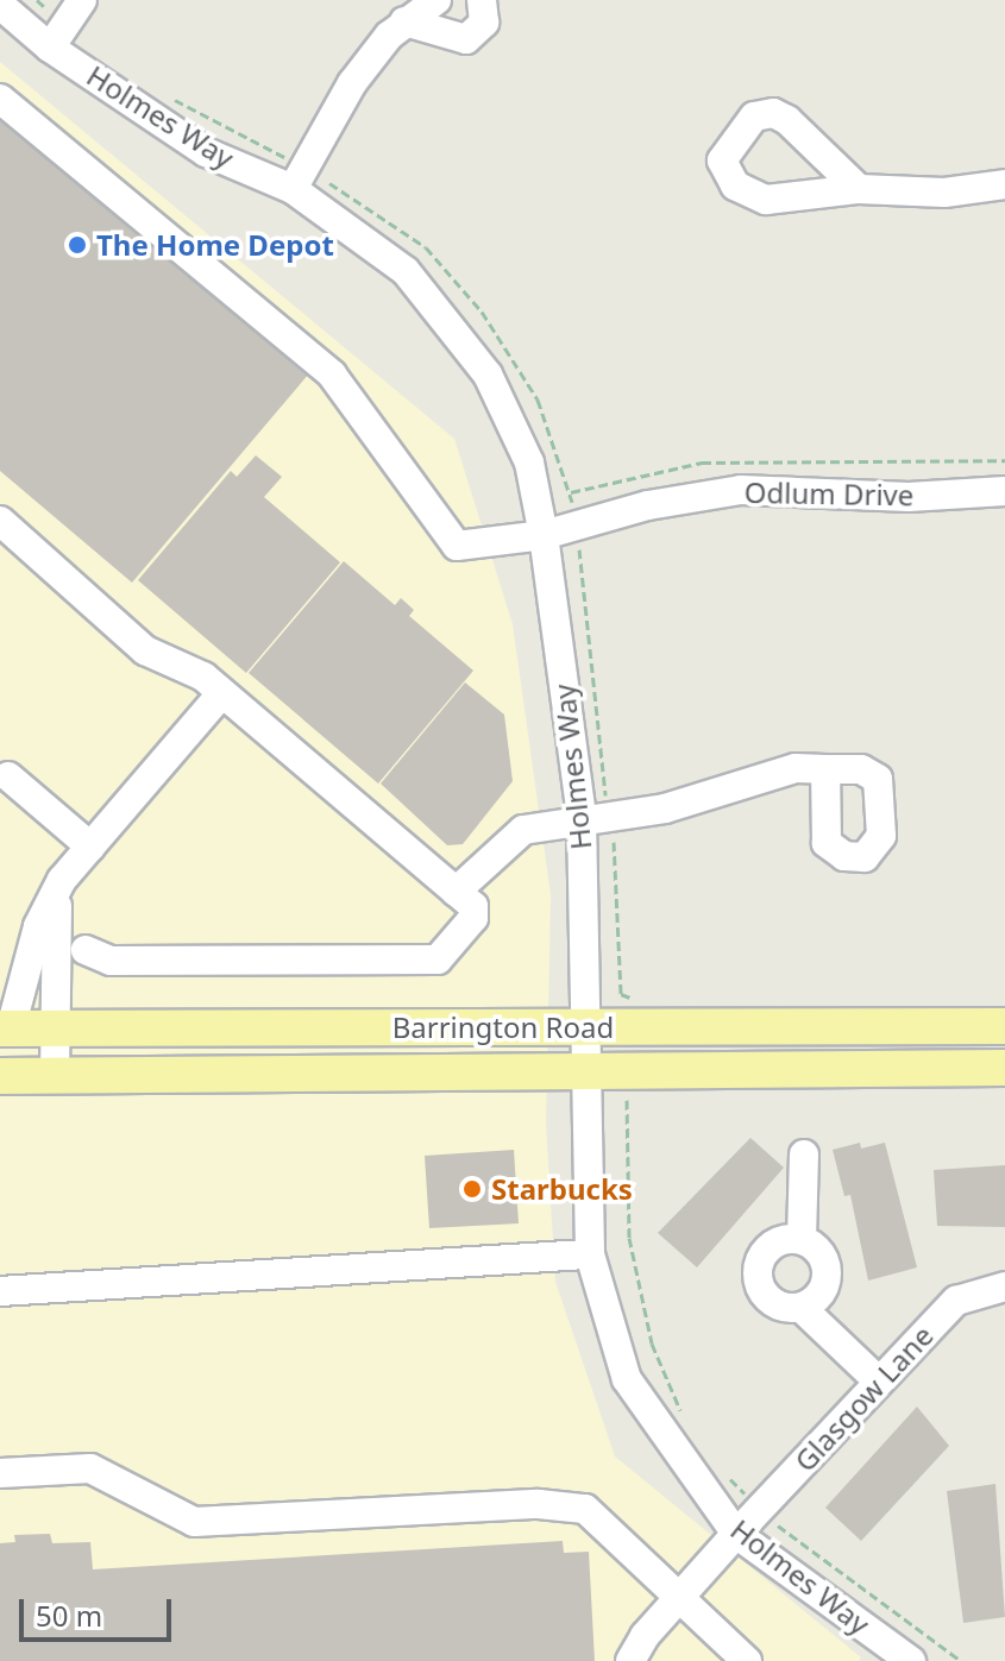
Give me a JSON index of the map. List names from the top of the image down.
{
  "streets": {
    "main road": ["Barrington Road"],
    "street": ["Holmes Way", "Odlum Drive", "Glasgow Lane"]
  },
  "crossings": [
    ["Holmes Way", "Odlum Drive"],
    ["Holmes Way", "Barrington Road"],
    ["Holmes Way", "Glasgow Lane"]
  ],
  "places": ["The Home Depot", "Starbucks"],
  "scale_bar": "50 m"
}
